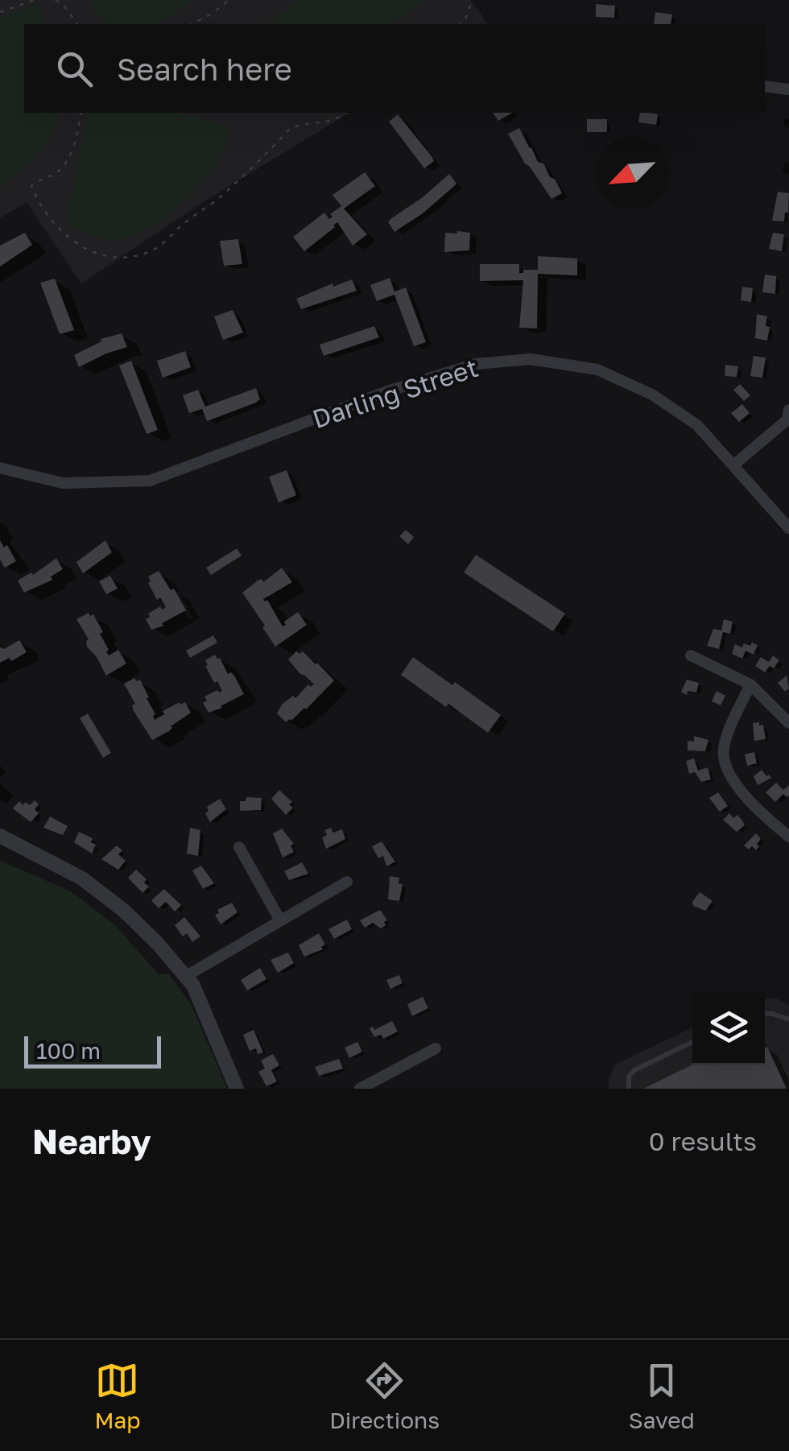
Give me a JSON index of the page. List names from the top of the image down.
{
  "streets": {
    "street": ["Darling Street"]
  },
  "scale_bar": "100 m",
  "north": "bottom left",
  "page": {
    "search": "Search here",
    "scale": "100 m",
    "heading": ["Nearby", "0 results"],
    "nav": ["Map", "Directions", "Saved"]
  }
}
